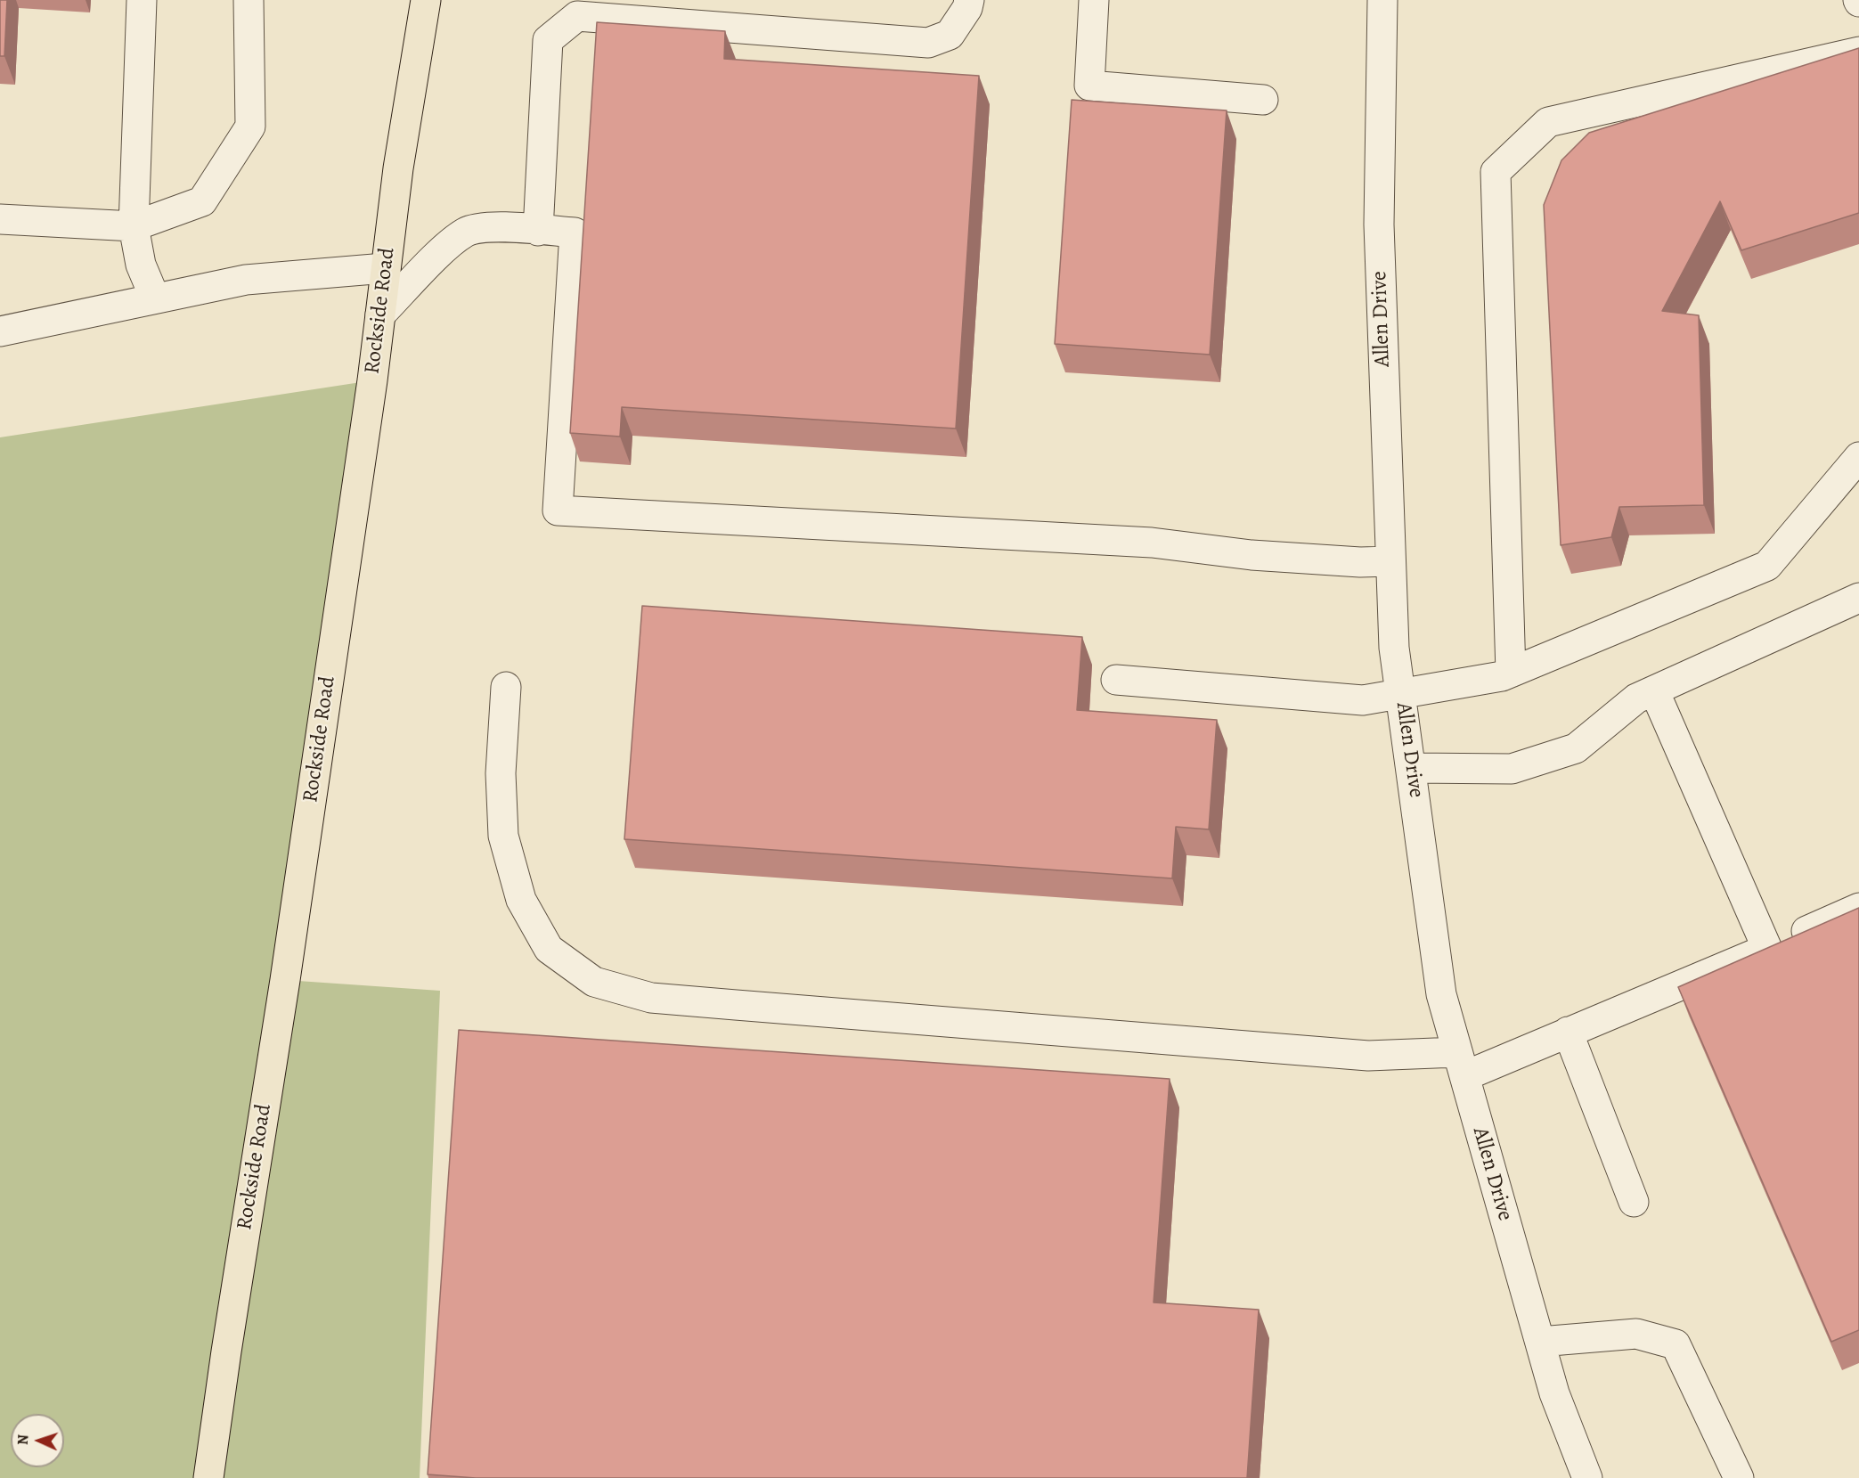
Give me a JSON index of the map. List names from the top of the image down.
{
  "streets": {
    "main road": ["Rockside Road"],
    "street": ["Allen Drive"]
  },
  "north": "left"
}
